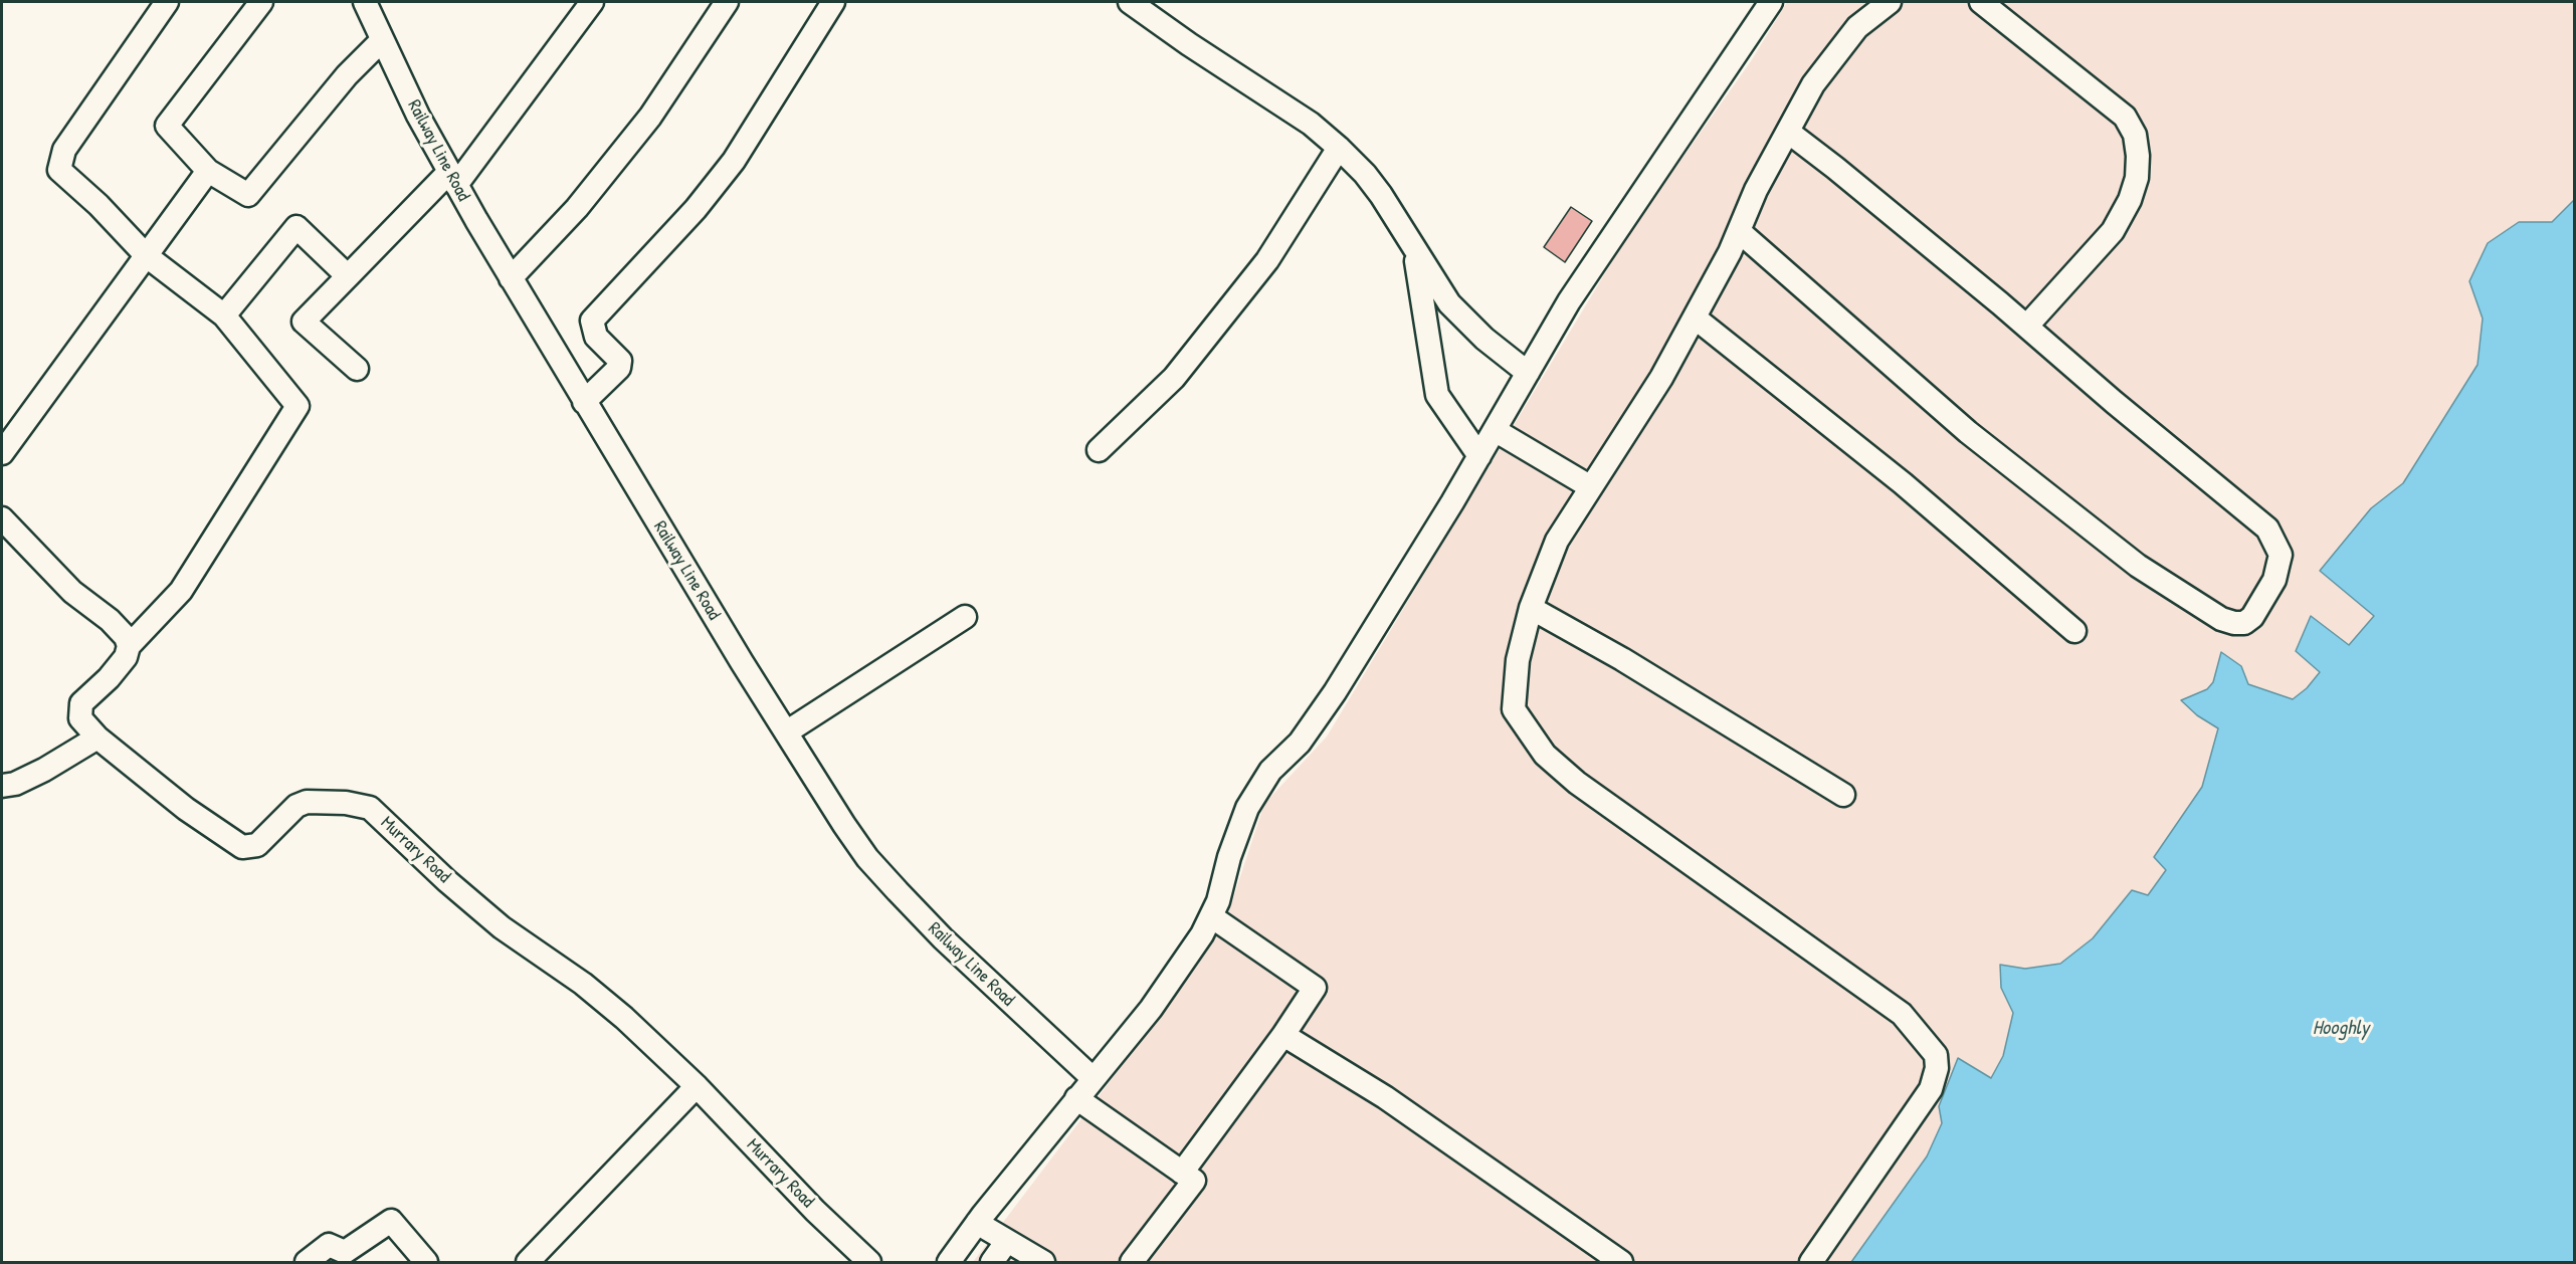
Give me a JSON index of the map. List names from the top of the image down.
{
  "streets": {
    "street": ["Railway Line Road", "Murrary Road"]
  },
  "water": ["Hooghly"]
}
